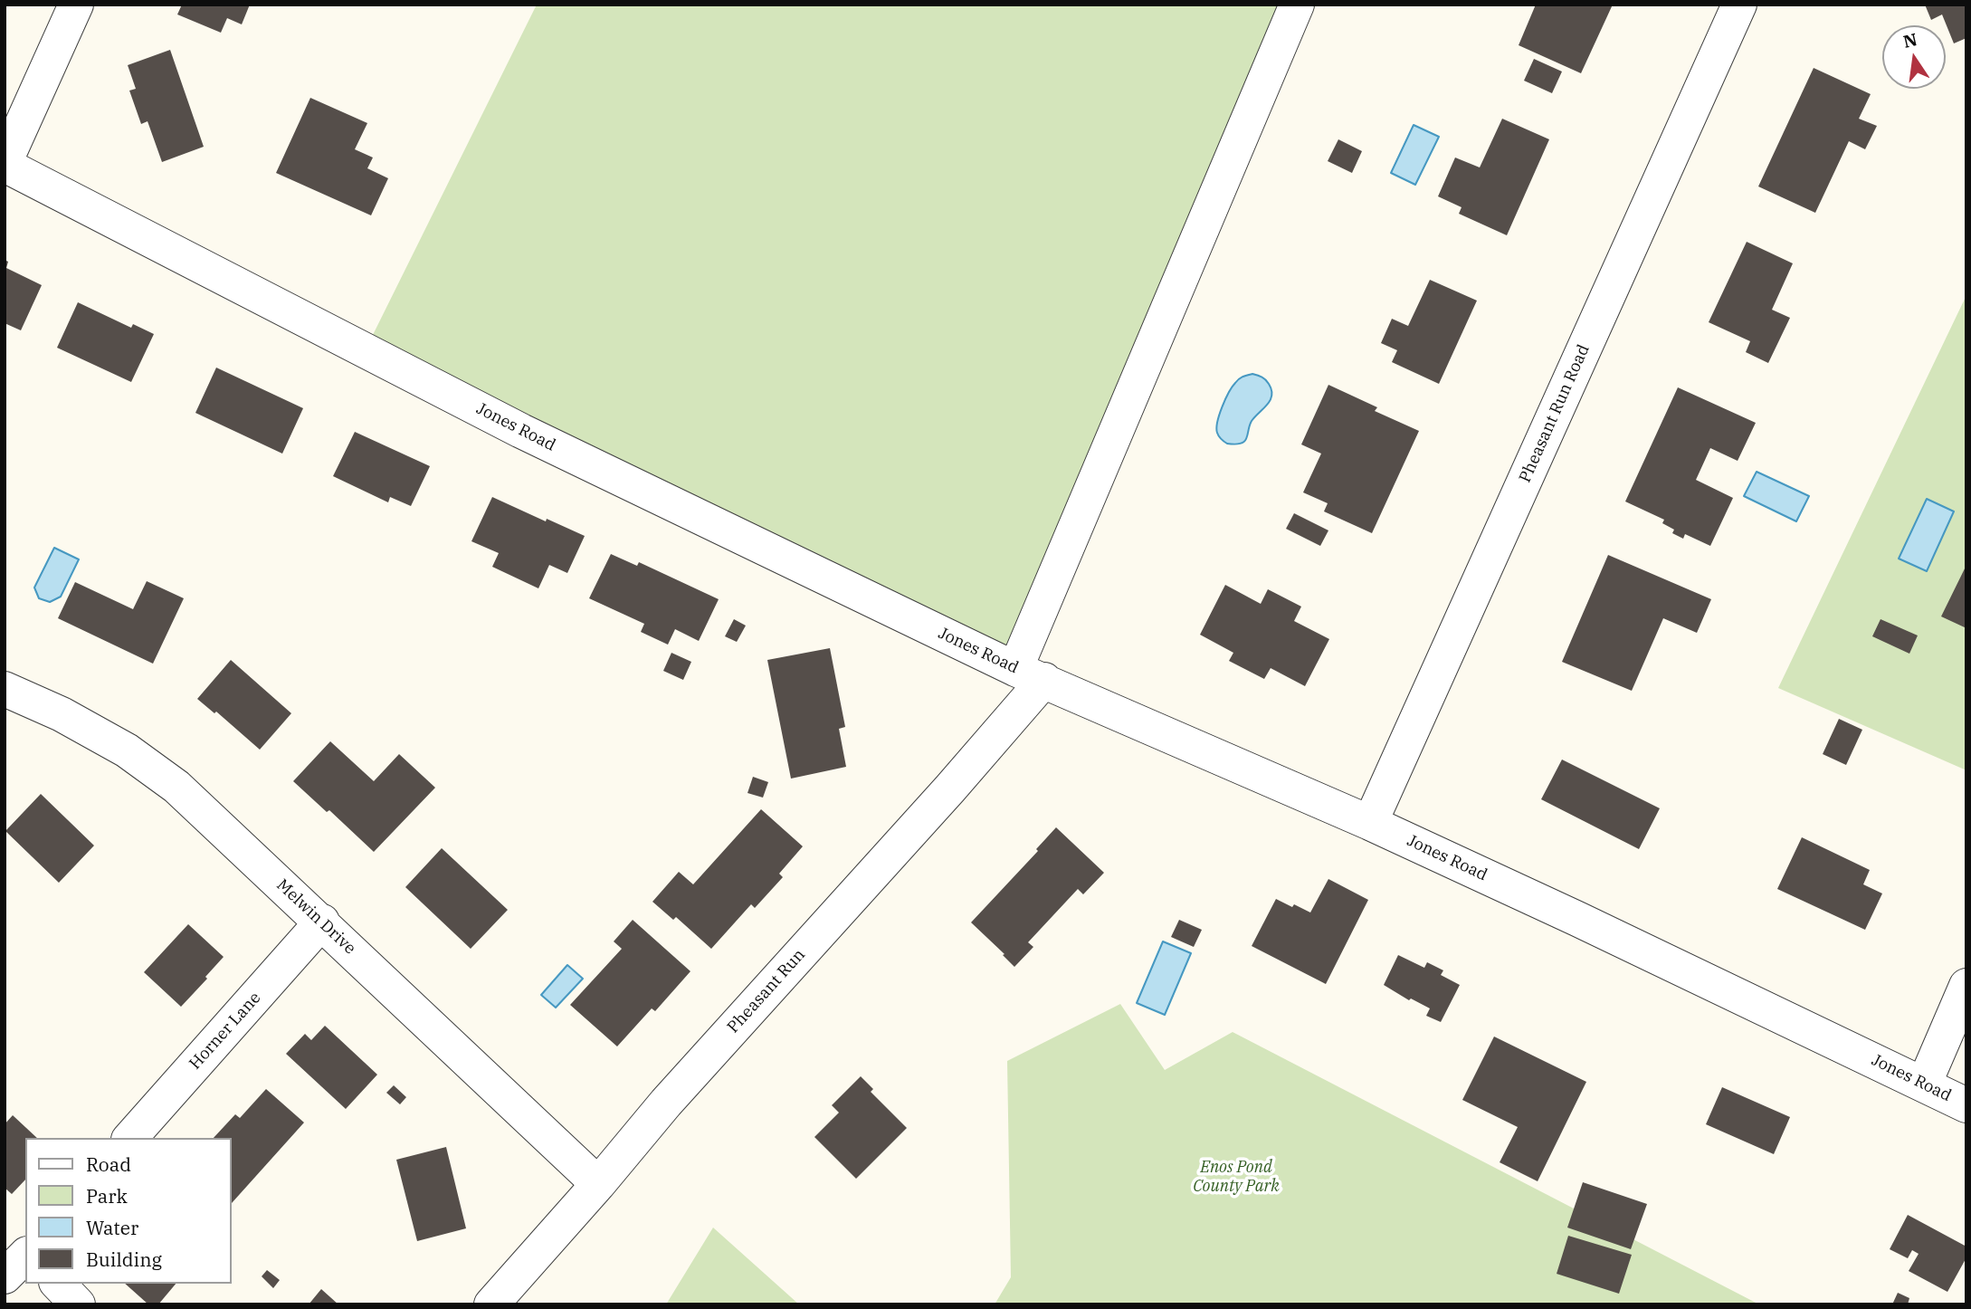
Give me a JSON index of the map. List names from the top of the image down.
{
  "streets": {
    "street": [
      "Pheasant Run Road",
      "Jones Road",
      "Melwin Drive",
      "Pheasant Run",
      "Horner Lane"
    ]
  },
  "crossings": [
    ["Pheasant Run Road", "Jones Road"],
    ["Jones Road", "Pheasant Run"],
    ["Melwin Drive", "Pheasant Run"],
    ["Melwin Drive", "Horner Lane"]
  ],
  "parks": ["Enos Pond County Park"],
  "legend": [
    "Road",
    "Park",
    "Water",
    "Building"
  ],
  "north": "top"
}
